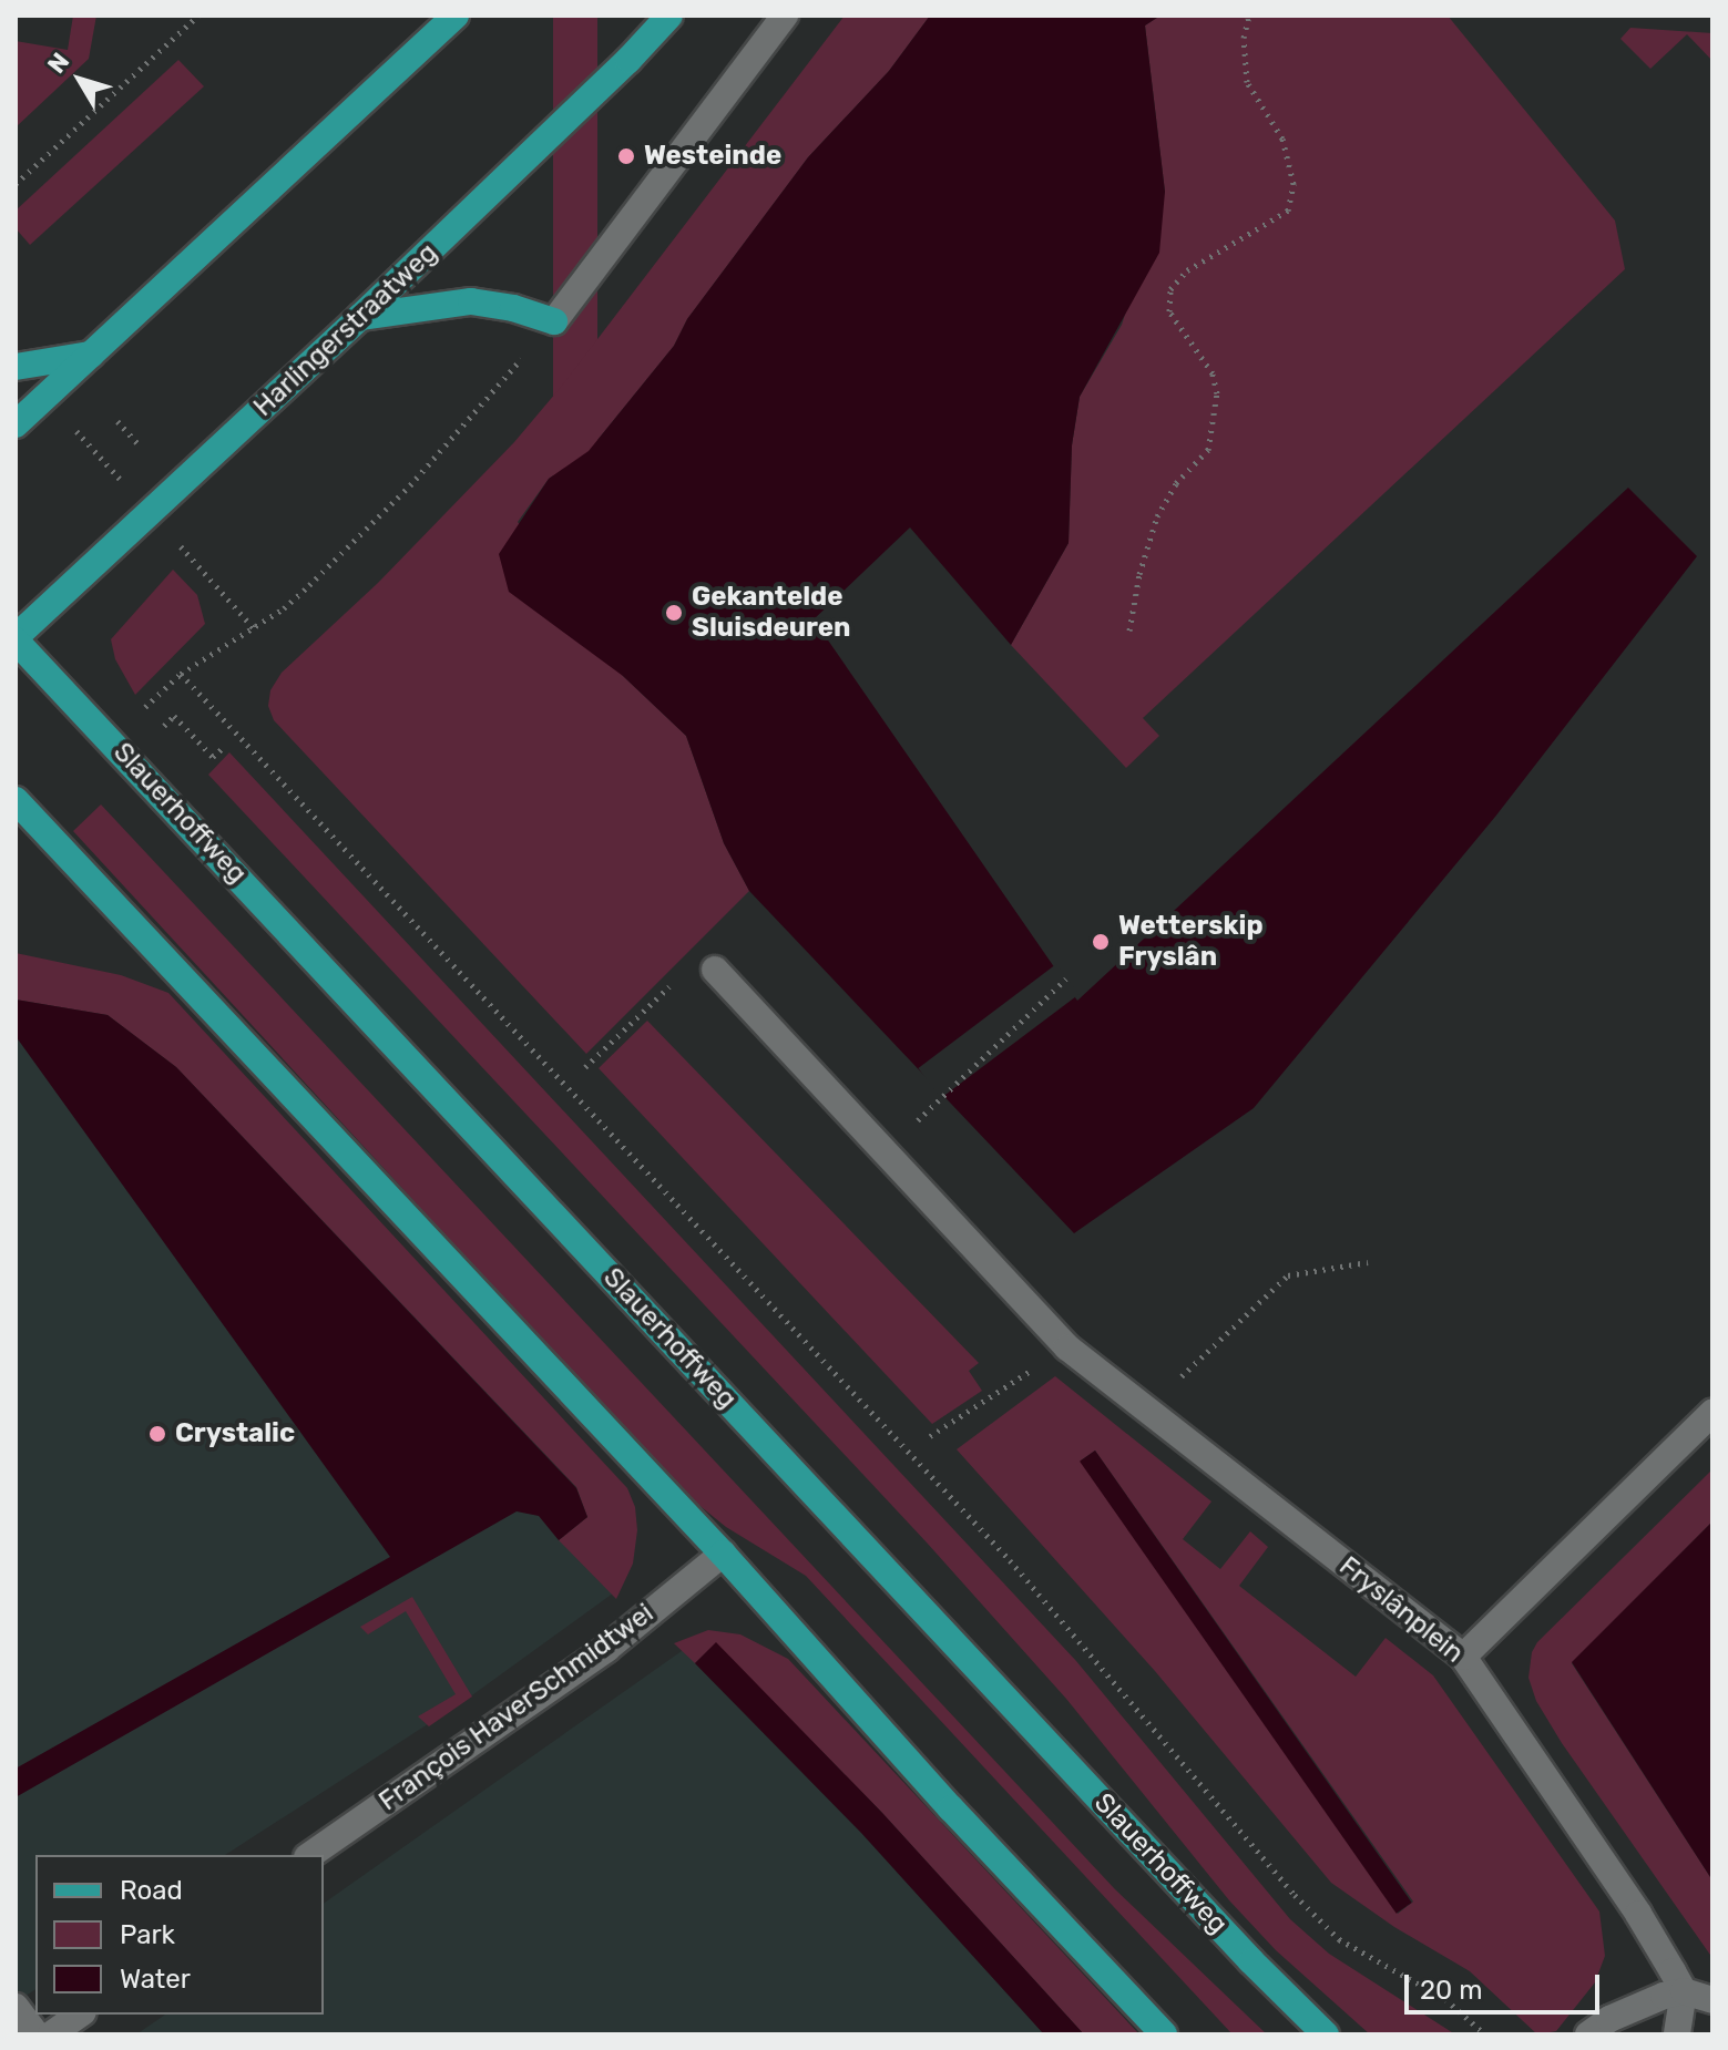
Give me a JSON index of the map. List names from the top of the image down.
{
  "streets": {
    "main road": ["Harlingerstraatweg", "Slauerhoffweg"],
    "street": ["Fryslânplein", "François HaverSchmidtwei"]
  },
  "crossings": [
    ["Harlingerstraatweg", "Slauerhoffweg"]
  ],
  "places": [
    "Westeinde",
    "Gekantelde Sluisdeuren",
    "Wetterskip Fryslân",
    "Crystalic"
  ],
  "legend": ["Road", "Park", "Water"],
  "scale_bar": "20 m",
  "north": "top left"
}
